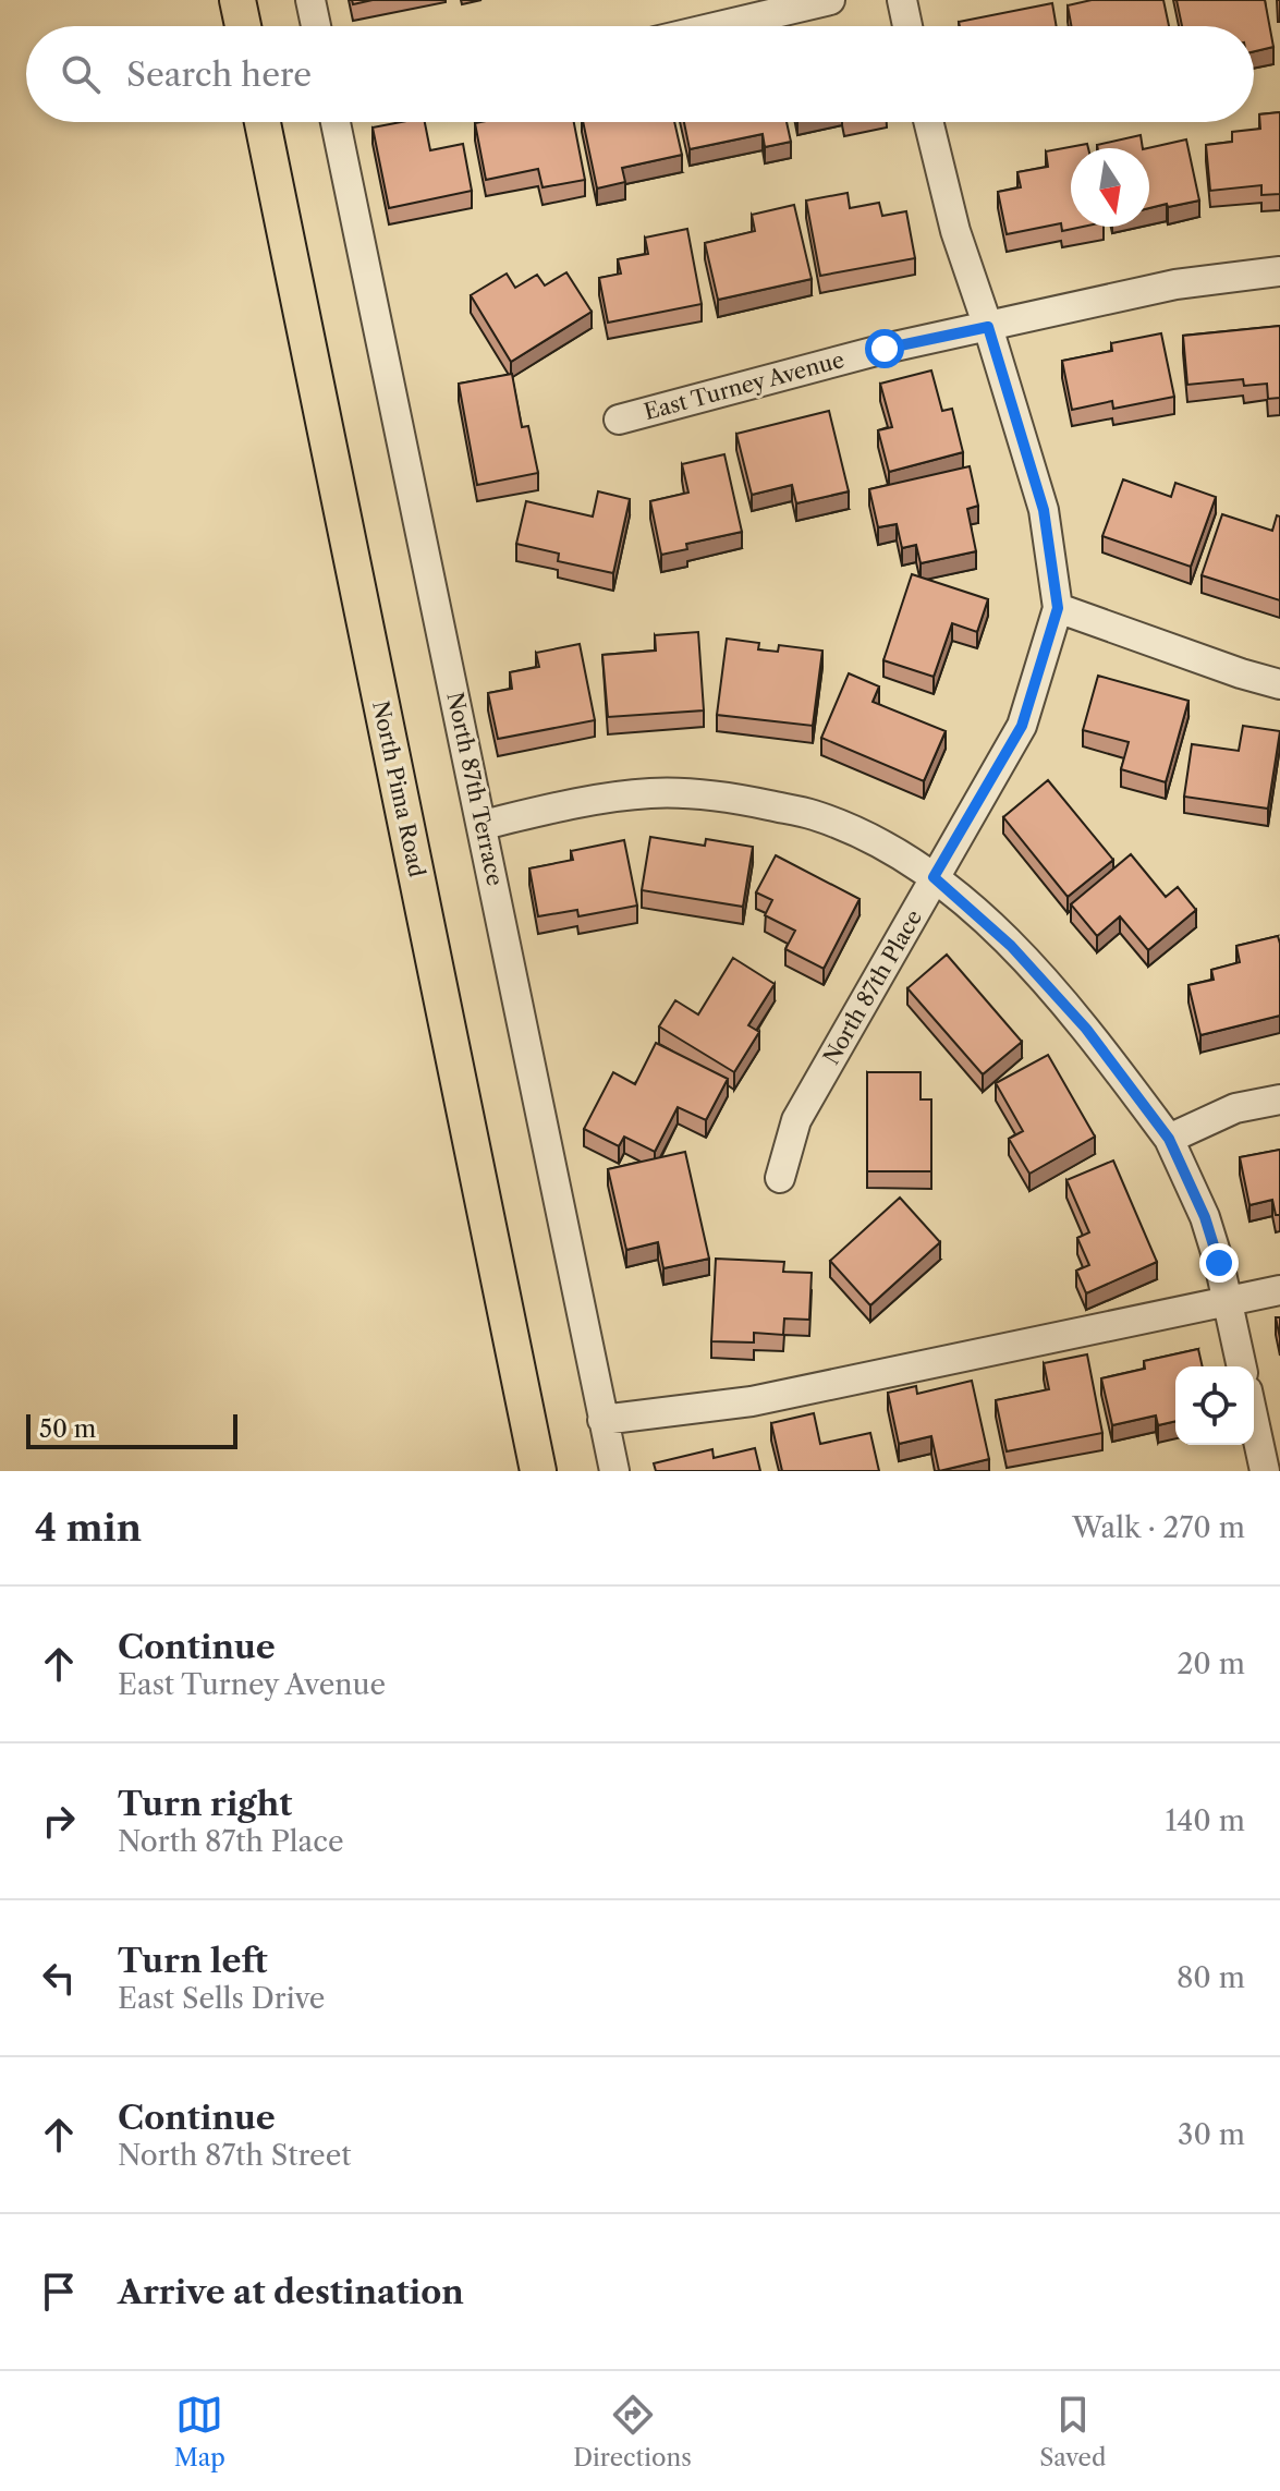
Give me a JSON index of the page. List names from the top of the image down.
{
  "streets": {
    "main road": ["North Pima Road"],
    "street": ["East Turney Avenue", "North 87th Terrace", "North 87th Place"]
  },
  "crossings": [
    ["East Turney Avenue", "North 87th Place"]
  ],
  "scale_bar": "50 m",
  "north": "bottom",
  "page": {
    "search": "Search here",
    "scale": "50 m",
    "heading": ["4 min", "Walk · 270 m"],
    "list": [
      ["Continue", "East Turney Avenue", "20 m"],
      ["Turn right", "North 87th Place", "140 m"],
      ["Turn left", "East Sells Drive", "80 m"],
      ["Continue", "North 87th Street", "30 m"],
      "Arrive at destination"
    ],
    "nav": ["Map", "Directions", "Saved"]
  }
}
